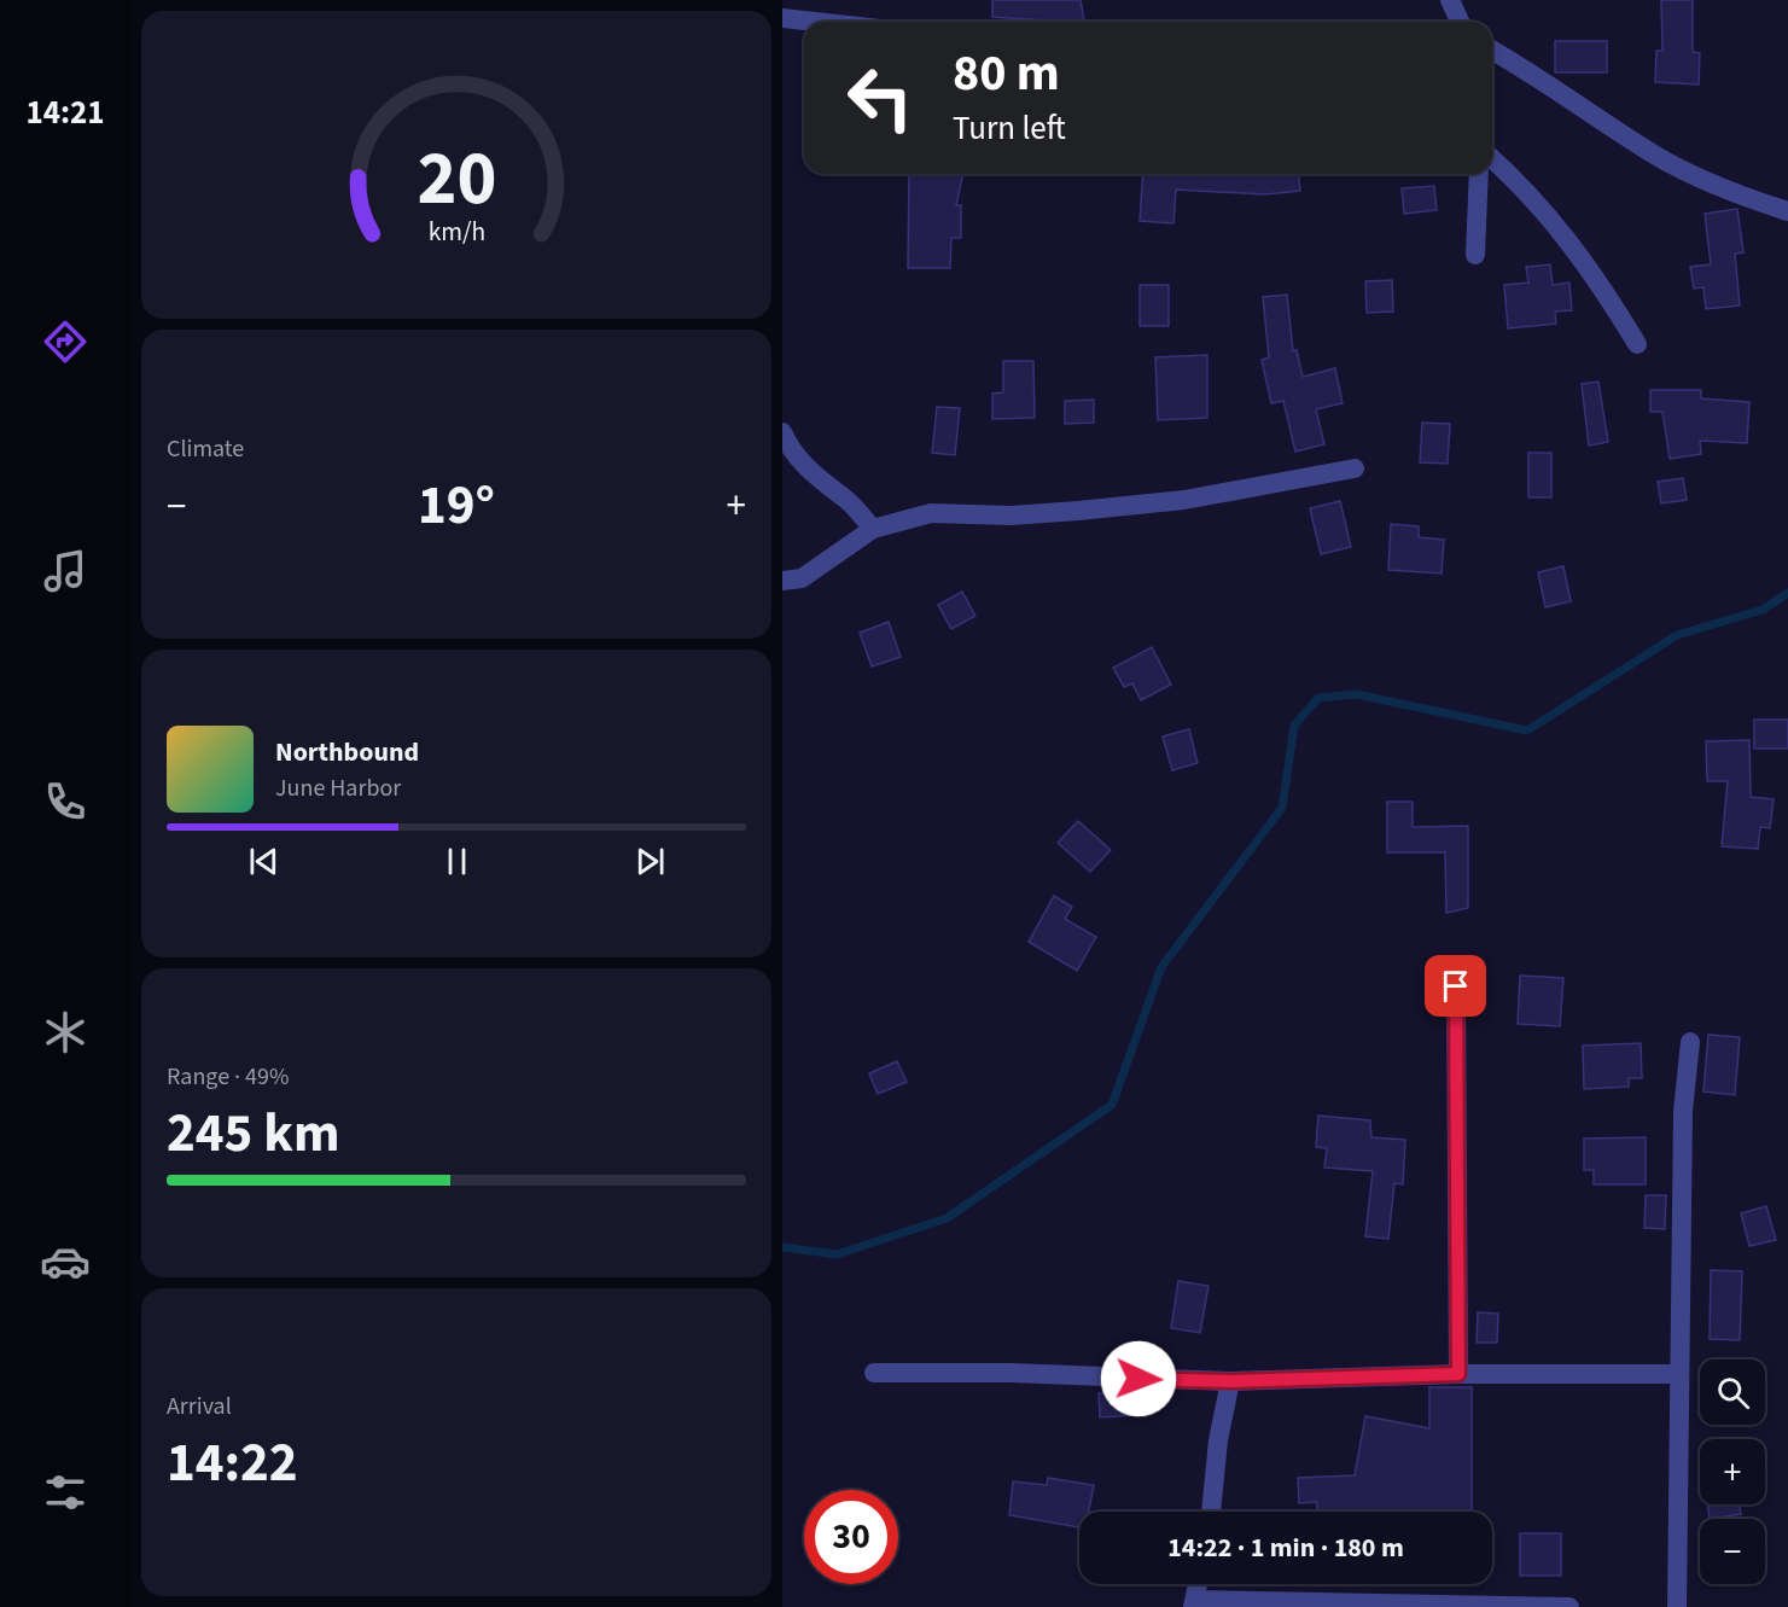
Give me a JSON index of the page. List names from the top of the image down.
{
  "page": {
    "tabs": "14:21",
    "turn": ["80 m", "Turn left"],
    "tile": [
      "Climate",
      ["Range · 49%", "245 km"],
      ["Arrival", "14:22"]
    ],
    "heat": ["−", "19°", "+"],
    "song": ["Northbound", "June Harbor"],
    "map_buttons": ["+", "−"],
    "limit": "30",
    "trip": "14:22 · 1 min · 180 m",
    "gauge": ["20", "km/h"]
  }
}
